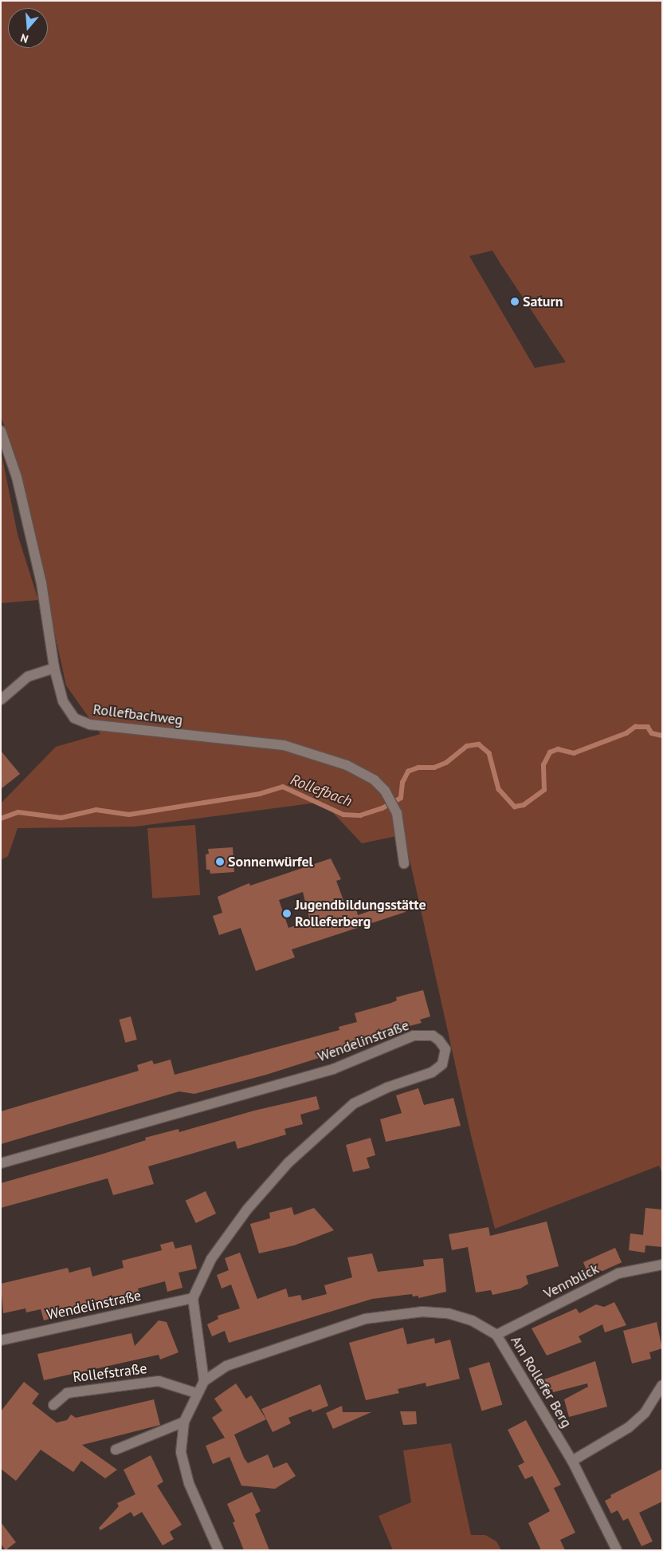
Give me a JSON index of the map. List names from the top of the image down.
{
  "streets": {
    "street": [
      "Rollefbachweg",
      "Wendelinstraße",
      "Vennblick",
      "Rollefstraße",
      "Am Rollefer Berg"
    ]
  },
  "crossings": [
    ["Vennblick", "Am Rollefer Berg"]
  ],
  "water": ["Rollefbach"],
  "places": ["Saturn", "Sonnenwürfel", "Jugendbildungsstätte Rolleferberg"],
  "north": "bottom"
}
